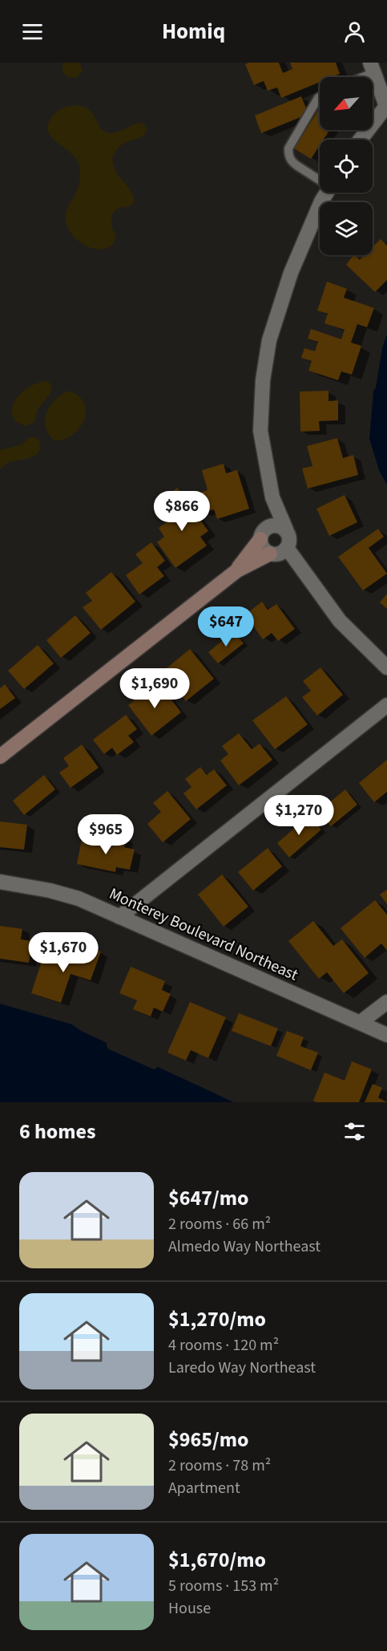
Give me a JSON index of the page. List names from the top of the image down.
{
  "streets": {
    "street": ["Monterey Boulevard Northeast"]
  },
  "north": "bottom left",
  "page": {
    "header": "Homiq",
    "price": [
      "$866",
      "$647",
      "$1,690",
      "$1,270",
      "$965",
      "$1,670"
    ],
    "heading": "6 homes",
    "list": [
      {
        "name": "$647/mo",
        "note": "2 rooms · 66 m² · Almedo Way Northeast"
      },
      {
        "name": "$1,270/mo",
        "note": "4 rooms · 120 m² · Laredo Way Northeast"
      },
      {
        "name": "$965/mo",
        "note": "2 rooms · 78 m² · Apartment"
      },
      {
        "name": "$1,670/mo",
        "note": "5 rooms · 153 m² · House"
      }
    ]
  }
}
